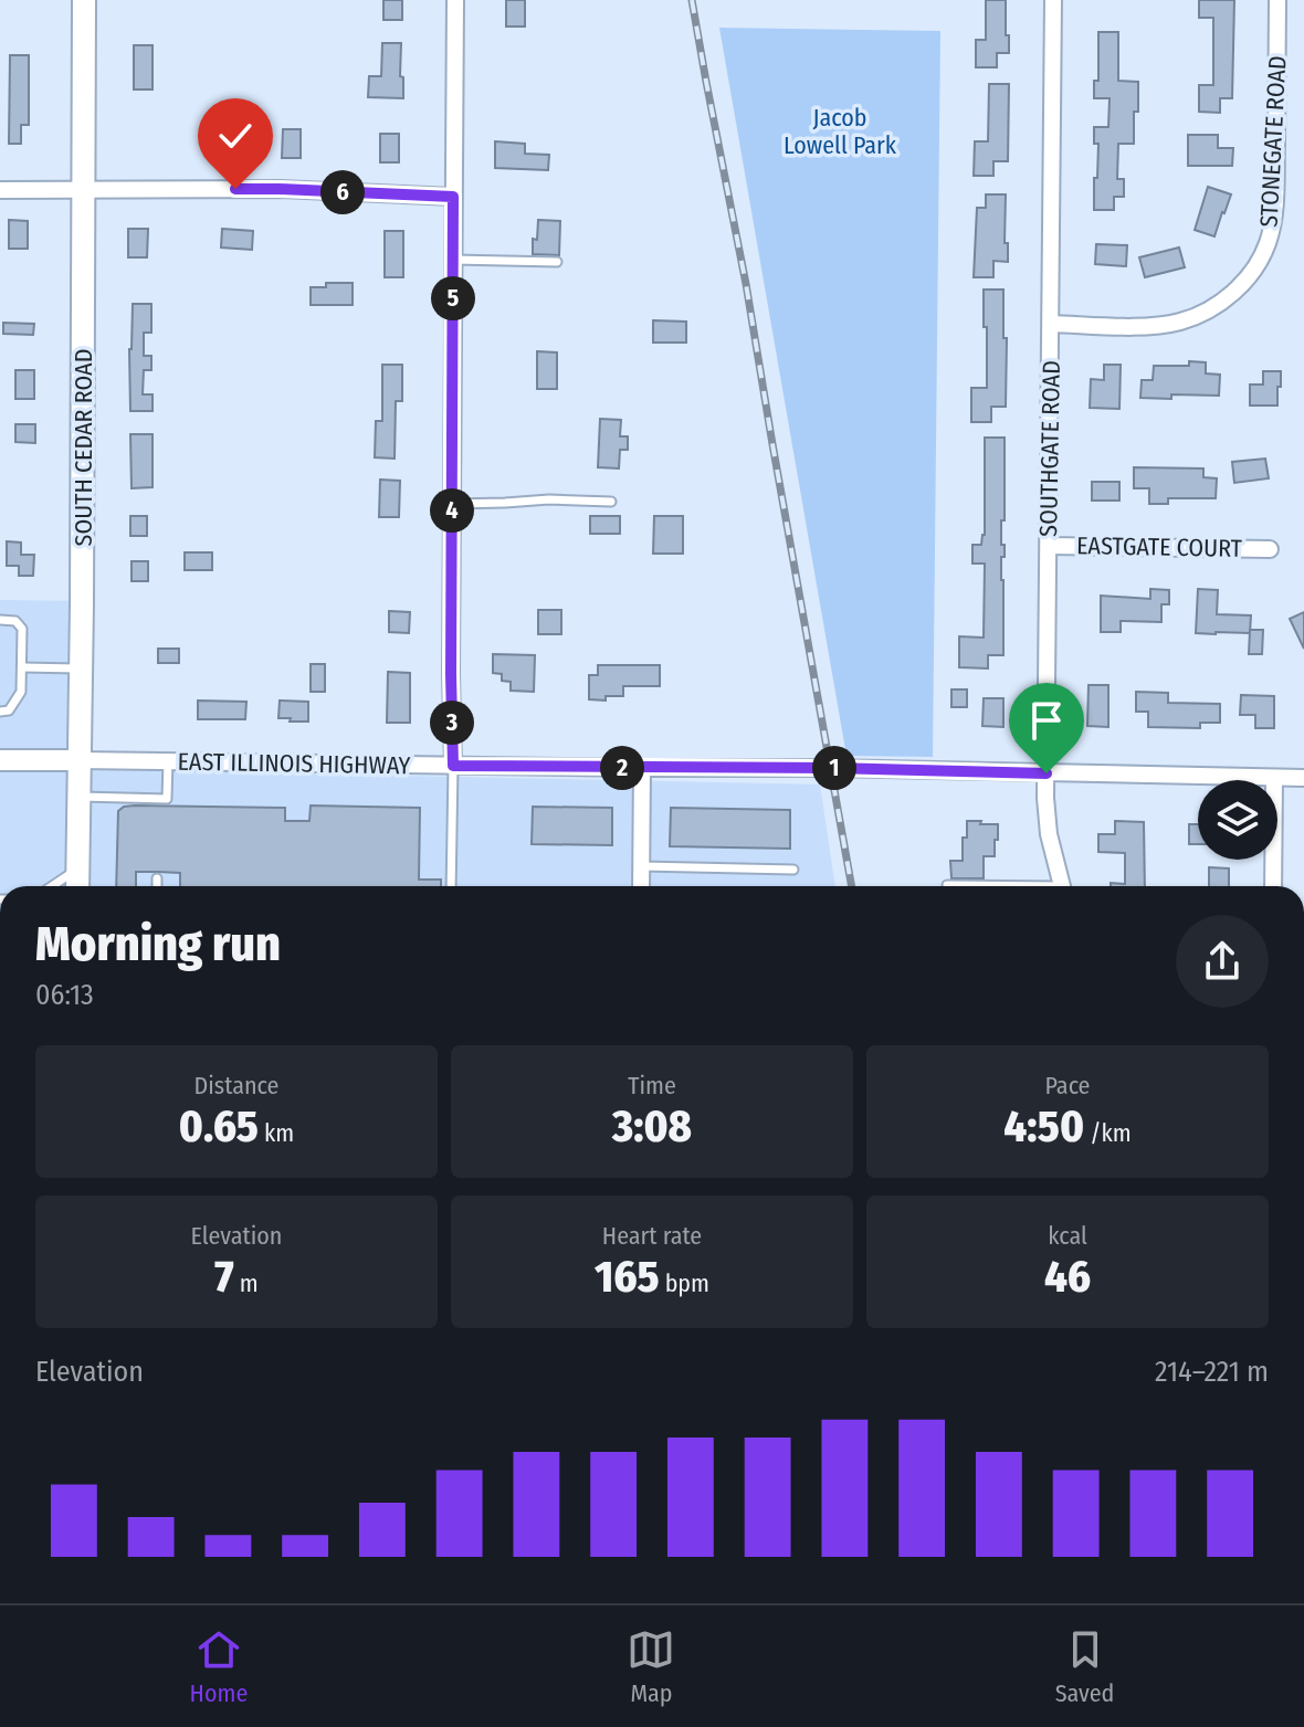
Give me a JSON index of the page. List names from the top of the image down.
{
  "streets": {
    "main road": ["SOUTH CEDAR ROAD"],
    "street": [
      "STONEGATE ROAD",
      "SOUTHGATE ROAD",
      "EASTGATE COURT",
      "EAST ILLINOIS HIGHWAY"
    ]
  },
  "crossings": [
    ["STONEGATE ROAD", "SOUTHGATE ROAD"],
    ["SOUTH CEDAR ROAD", "EAST ILLINOIS HIGHWAY"],
    ["SOUTHGATE ROAD", "EASTGATE COURT"],
    ["SOUTHGATE ROAD", "EAST ILLINOIS HIGHWAY"]
  ],
  "parks": ["Jacob Lowell Park"],
  "page": {
    "pins": [
      "6",
      "5",
      "4",
      "3",
      "1",
      "2"
    ],
    "heading": ["Morning run", "06:13"],
    "stats": [
      ["Distance", "0.65 km"],
      ["Time", "3:08"],
      ["Pace", "4:50 /km"],
      ["Elevation", "7 m"],
      ["Heart rate", "165 bpm"],
      ["kcal", "46"]
    ],
    "chart": ["Elevation", "214–221 m"],
    "tabs": ["Home", "Map", "Saved"]
  }
}
